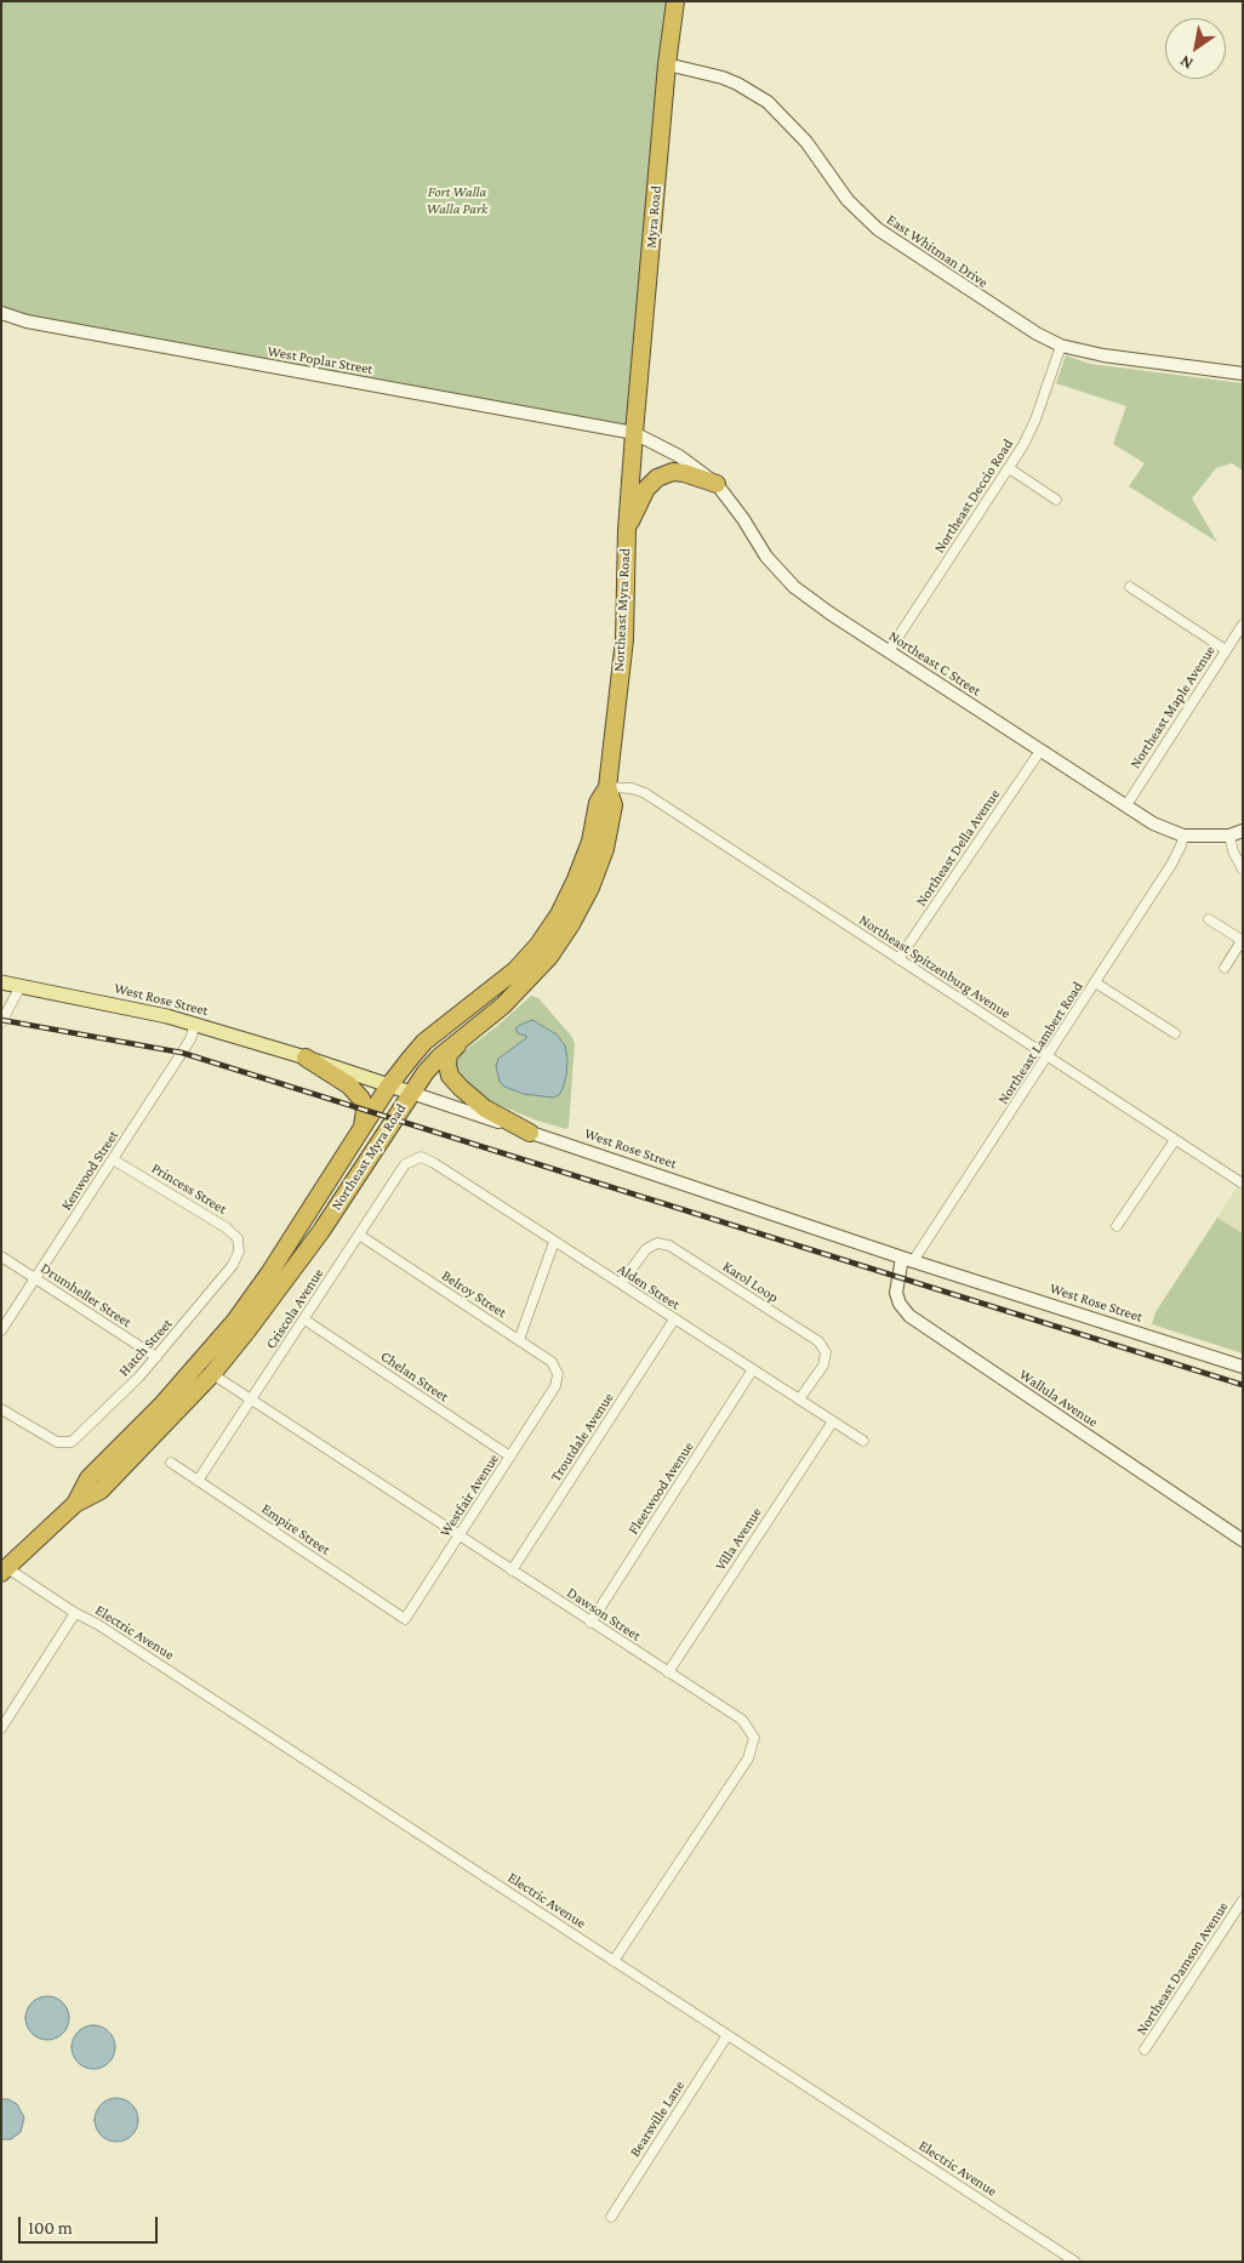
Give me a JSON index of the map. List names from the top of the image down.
{
  "streets": {
    "highway": ["Myra Road", "Northeast Myra Road"],
    "main road": [
      "East Whitman Drive",
      "West Poplar Street",
      "Northeast C Street",
      "West Rose Street",
      "Wallula Avenue"
    ],
    "street": [
      "Northeast Deccio Road",
      "Northeast Maple Avenue",
      "Northeast Della Avenue",
      "Northeast Spitzenburg Avenue",
      "Northeast Lambert Road",
      "Kenwood Street",
      "Princess Street",
      "Karol Loop",
      "Alden Street",
      "Belroy Street",
      "Drumheller Street",
      "Criscola Avenue",
      "Hatch Street",
      "Chelan Street",
      "Troutdale Avenue",
      "Fleetwood Avenue",
      "Westfair Avenue",
      "Empire Street",
      "Villa Avenue",
      "Dawson Street",
      "Electric Avenue",
      "Northeast Damson Avenue",
      "Bearsville Lane"
    ]
  },
  "crossings": [
    ["Myra Road", "East Whitman Drive"],
    ["Myra Road", "West Poplar Street"],
    ["Myra Road", "Northeast Myra Road"],
    ["Myra Road", "Northeast C Street"],
    ["East Whitman Drive", "Northeast Deccio Road"],
    ["West Poplar Street", "Northeast Myra Road"],
    ["West Poplar Street", "Northeast C Street"],
    ["Northeast Deccio Road", "Northeast C Street"],
    ["Northeast Myra Road", "Northeast C Street"],
    ["Northeast Myra Road", "Northeast Spitzenburg Avenue"],
    ["Northeast Myra Road", "West Rose Street"],
    ["Northeast Myra Road", "Dawson Street"],
    ["Northeast Myra Road", "Electric Avenue"],
    ["Northeast C Street", "Northeast Maple Avenue"],
    ["Northeast C Street", "Northeast Della Avenue"],
    ["Northeast C Street", "Northeast Lambert Road"],
    ["Northeast Della Avenue", "Northeast Spitzenburg Avenue"],
    ["Northeast Spitzenburg Avenue", "Northeast Lambert Road"],
    ["West Rose Street", "Northeast Lambert Road"],
    ["West Rose Street", "Kenwood Street"],
    ["West Rose Street", "Wallula Avenue"],
    ["Northeast Lambert Road", "Wallula Avenue"],
    ["Kenwood Street", "Princess Street"],
    ["Kenwood Street", "Drumheller Street"],
    ["Princess Street", "Hatch Street"],
    ["Karol Loop", "Alden Street"],
    ["Alden Street", "Criscola Avenue"],
    ["Alden Street", "Troutdale Avenue"],
    ["Alden Street", "Fleetwood Avenue"],
    ["Alden Street", "Villa Avenue"],
    ["Belroy Street", "Criscola Avenue"],
    ["Belroy Street", "Westfair Avenue"],
    ["Drumheller Street", "Hatch Street"],
    ["Criscola Avenue", "Chelan Street"],
    ["Criscola Avenue", "Empire Street"],
    ["Criscola Avenue", "Dawson Street"],
    ["Chelan Street", "Westfair Avenue"],
    ["Troutdale Avenue", "Dawson Street"],
    ["Fleetwood Avenue", "Dawson Street"],
    ["Westfair Avenue", "Empire Street"],
    ["Westfair Avenue", "Dawson Street"],
    ["Villa Avenue", "Dawson Street"],
    ["Dawson Street", "Electric Avenue"],
    ["Electric Avenue", "Bearsville Lane"]
  ],
  "parks": ["Fort Walla Walla Park"],
  "scale_bar": "100 m",
  "north": "bottom left"
}
